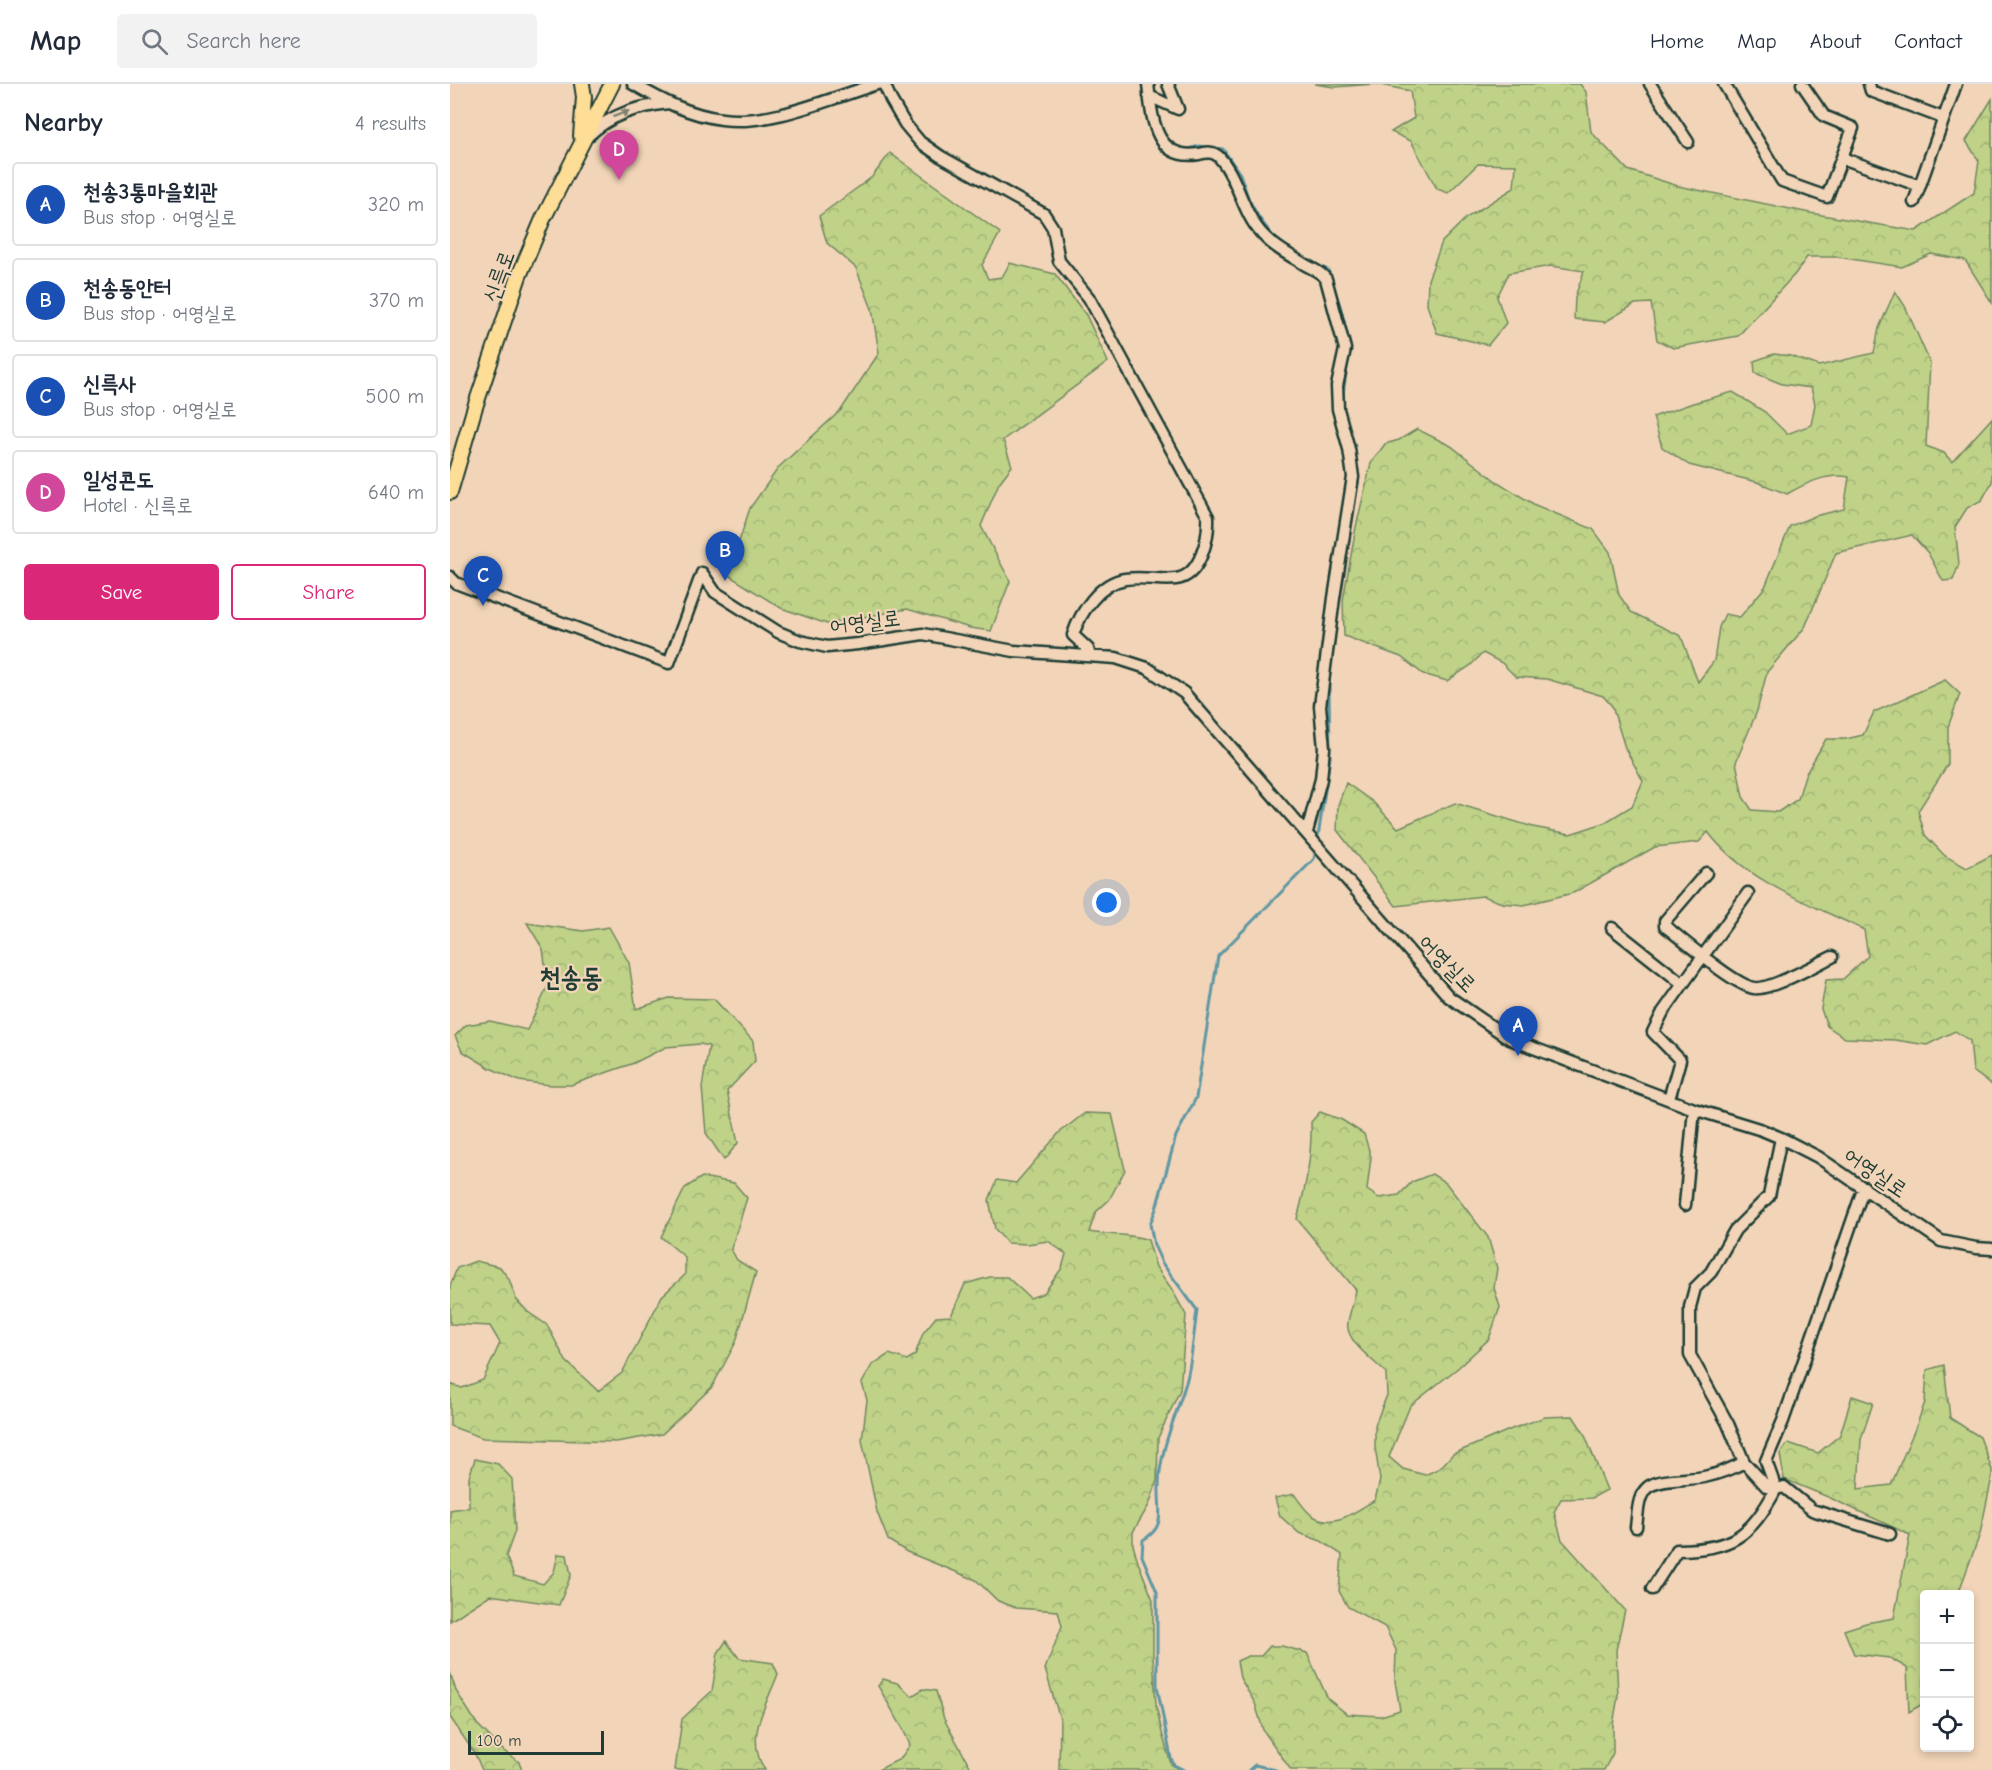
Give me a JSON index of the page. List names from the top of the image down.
{
  "streets": {
    "main road": ["신륵로"],
    "street": ["어영실로"]
  },
  "districts": ["천송동"],
  "scale_bar": "100 m",
  "page": {
    "header": "Map",
    "search": "Search here",
    "nav": [
      "Home",
      "Map",
      "About",
      "Contact"
    ],
    "heading": ["Nearby", "4 results"],
    "pins": [
      "D",
      "B",
      "C",
      "A"
    ],
    "list": [
      {
        "mark": "A",
        "name": "천송3통마을회관",
        "note": "Bus stop · 어영실로",
        "value": "320 m"
      },
      {
        "mark": "B",
        "name": "천송동안터",
        "note": "Bus stop · 어영실로",
        "value": "370 m"
      },
      {
        "mark": "C",
        "name": "신륵사",
        "note": "Bus stop · 어영실로",
        "value": "500 m"
      },
      {
        "mark": "D",
        "name": "일성콘도",
        "note": "Hotel · 신륵로",
        "value": "640 m"
      }
    ],
    "buttons": ["Save", "Share"],
    "map_buttons": ["+", "−"],
    "scale": "100 m"
  }
}
